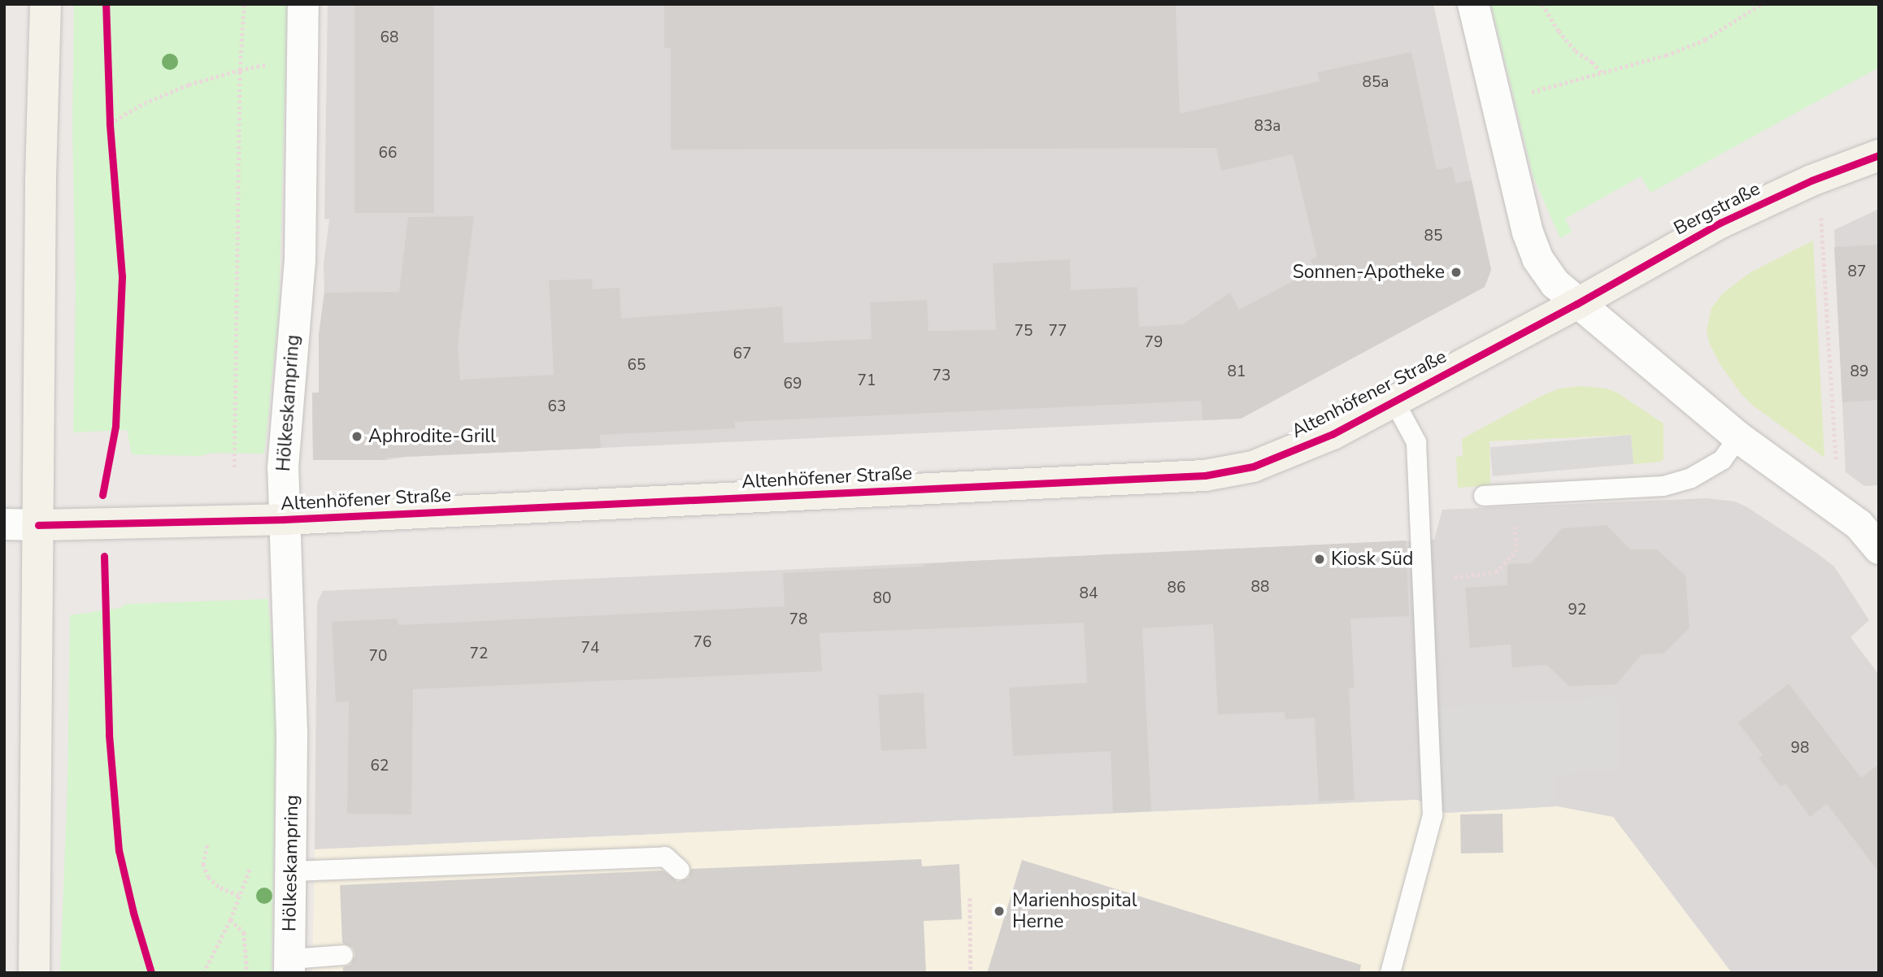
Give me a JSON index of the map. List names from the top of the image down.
{
  "streets": {
    "street": ["Bergstraße", "Altenhöfener Straße", "Hölkeskampring"]
  },
  "crossings": [
    ["Bergstraße", "Altenhöfener Straße"],
    ["Altenhöfener Straße", "Hölkeskampring"]
  ],
  "places": [
    "Sonnen-Apotheke",
    "Aphrodite-Grill",
    "Kiosk Süd",
    "Marienhospital Herne"
  ],
  "house_numbers": [
    "68",
    "85a",
    "83a",
    "66",
    "85",
    "87",
    "75",
    "77",
    "79",
    "67",
    "65",
    "81",
    "89",
    "73",
    "71",
    "69",
    "63",
    "88",
    "86",
    "84",
    "80",
    "92",
    "78",
    "76",
    "74",
    "72",
    "70",
    "98",
    "62"
  ]
}
